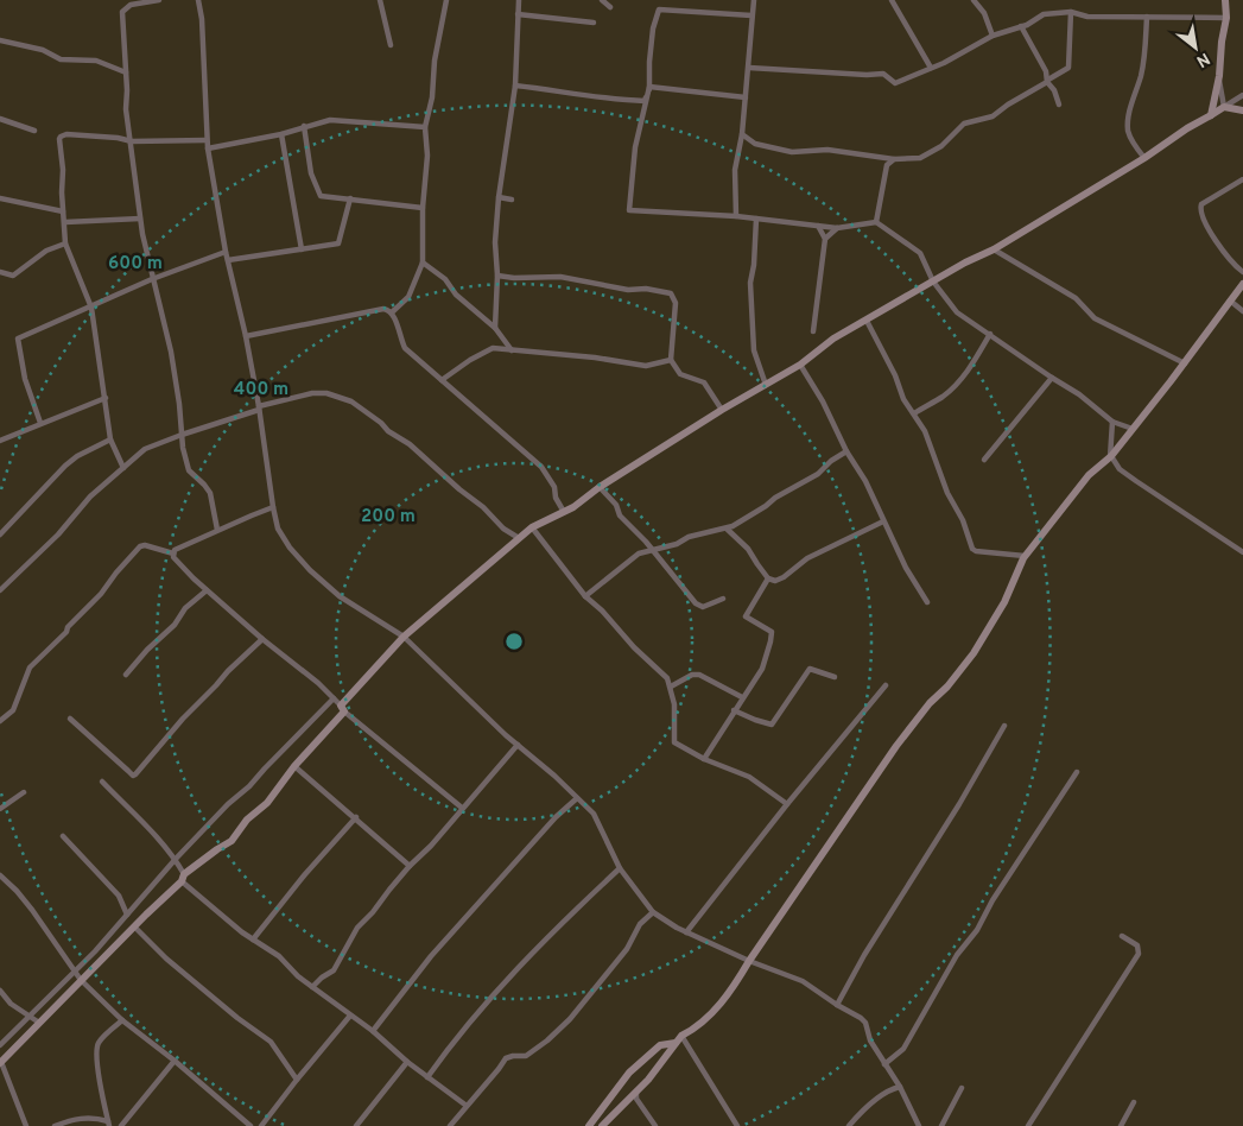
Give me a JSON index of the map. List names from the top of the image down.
{
  "north": "bottom right",
  "rings": ["600 m", "400 m", "200 m"]
}
